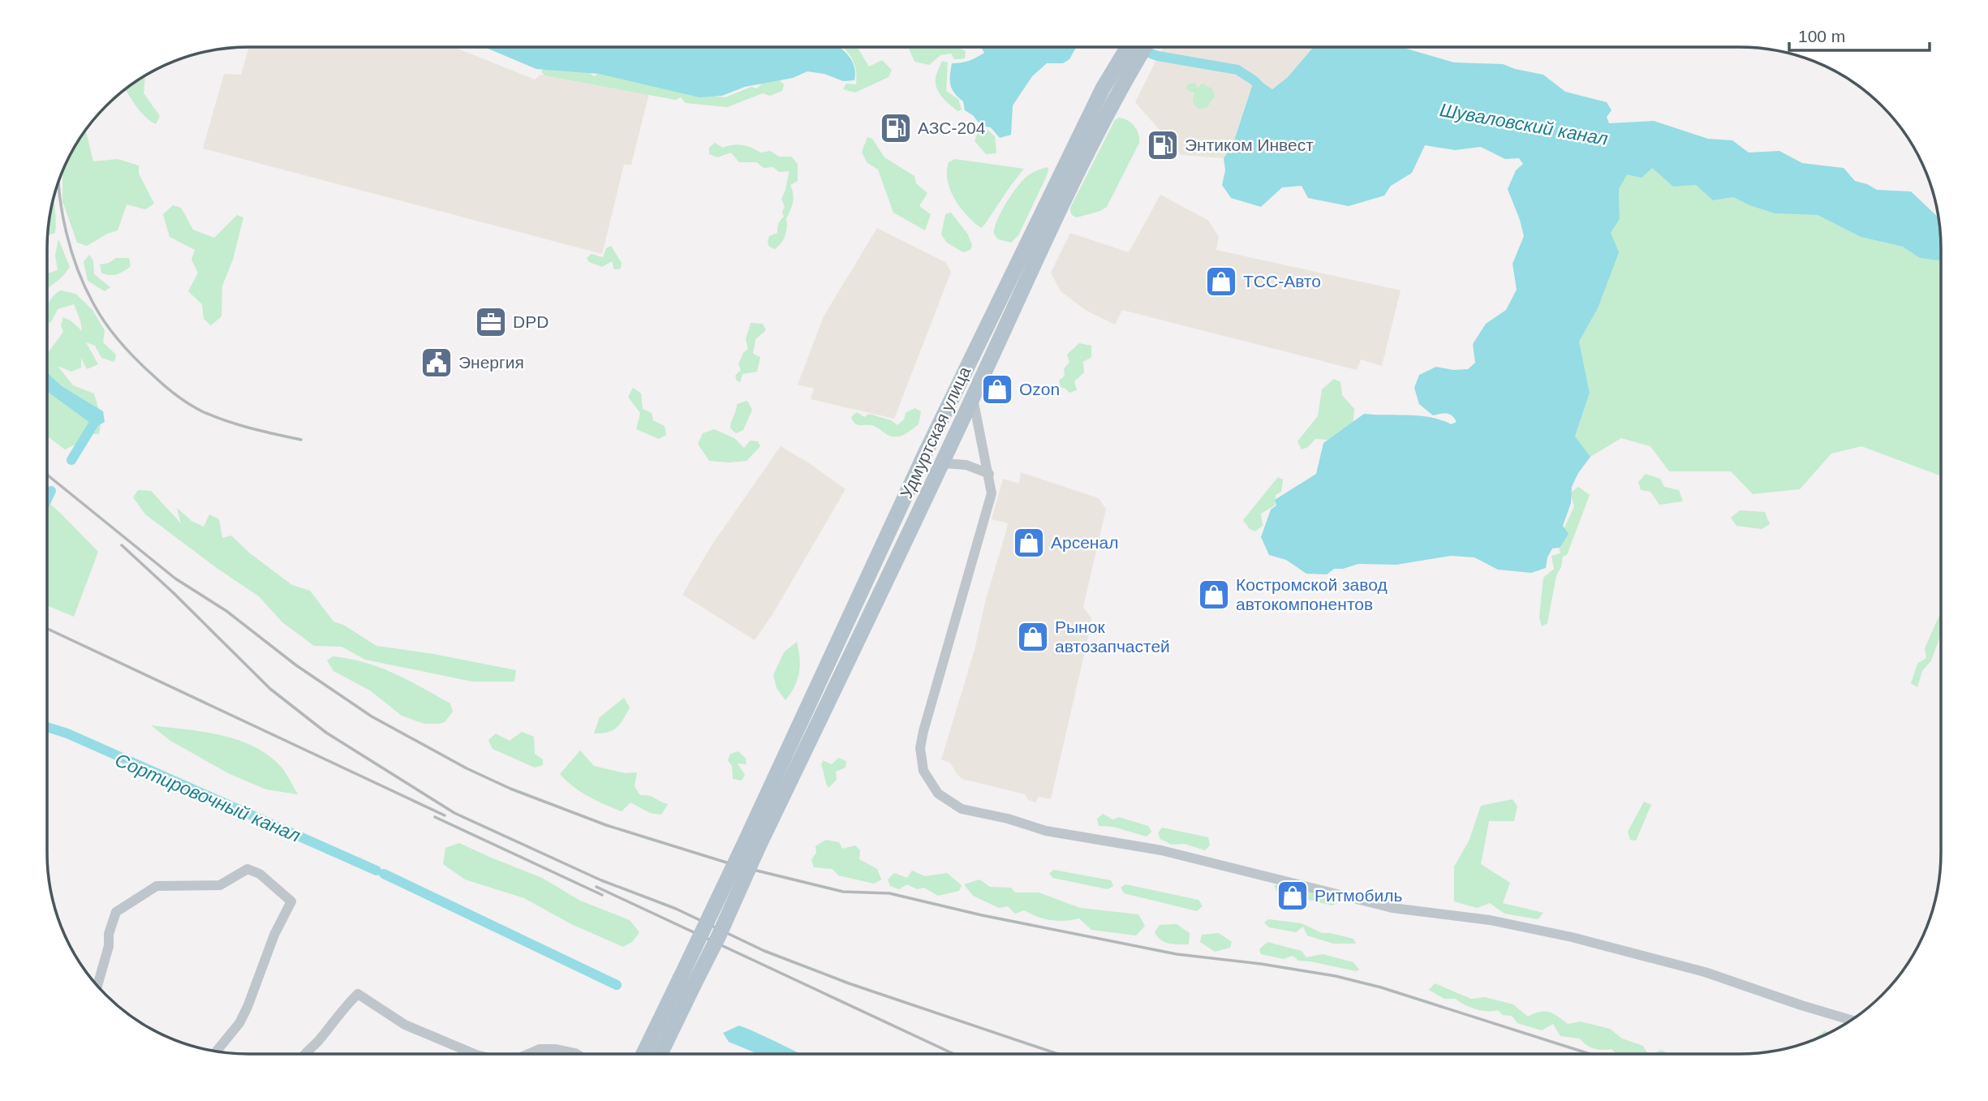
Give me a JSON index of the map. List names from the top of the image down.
{
  "streets": {
    "main road": ["Удмуртская улица"]
  },
  "water": ["Шуваловский канал", "Сортировочный канал"],
  "places": {
    "fuel station": ["АЗС-204", "Энтиком Инвест"],
    "shop": [
      "ТСС-Авто",
      "Ozon",
      "Арсенал",
      "Костромской завод автокомпонентов",
      "Рынок автозапчастей",
      "Ритмобиль"
    ],
    "office": ["DPD"],
    "public building": ["Энергия"]
  },
  "scale_bar": "100 m"
}
